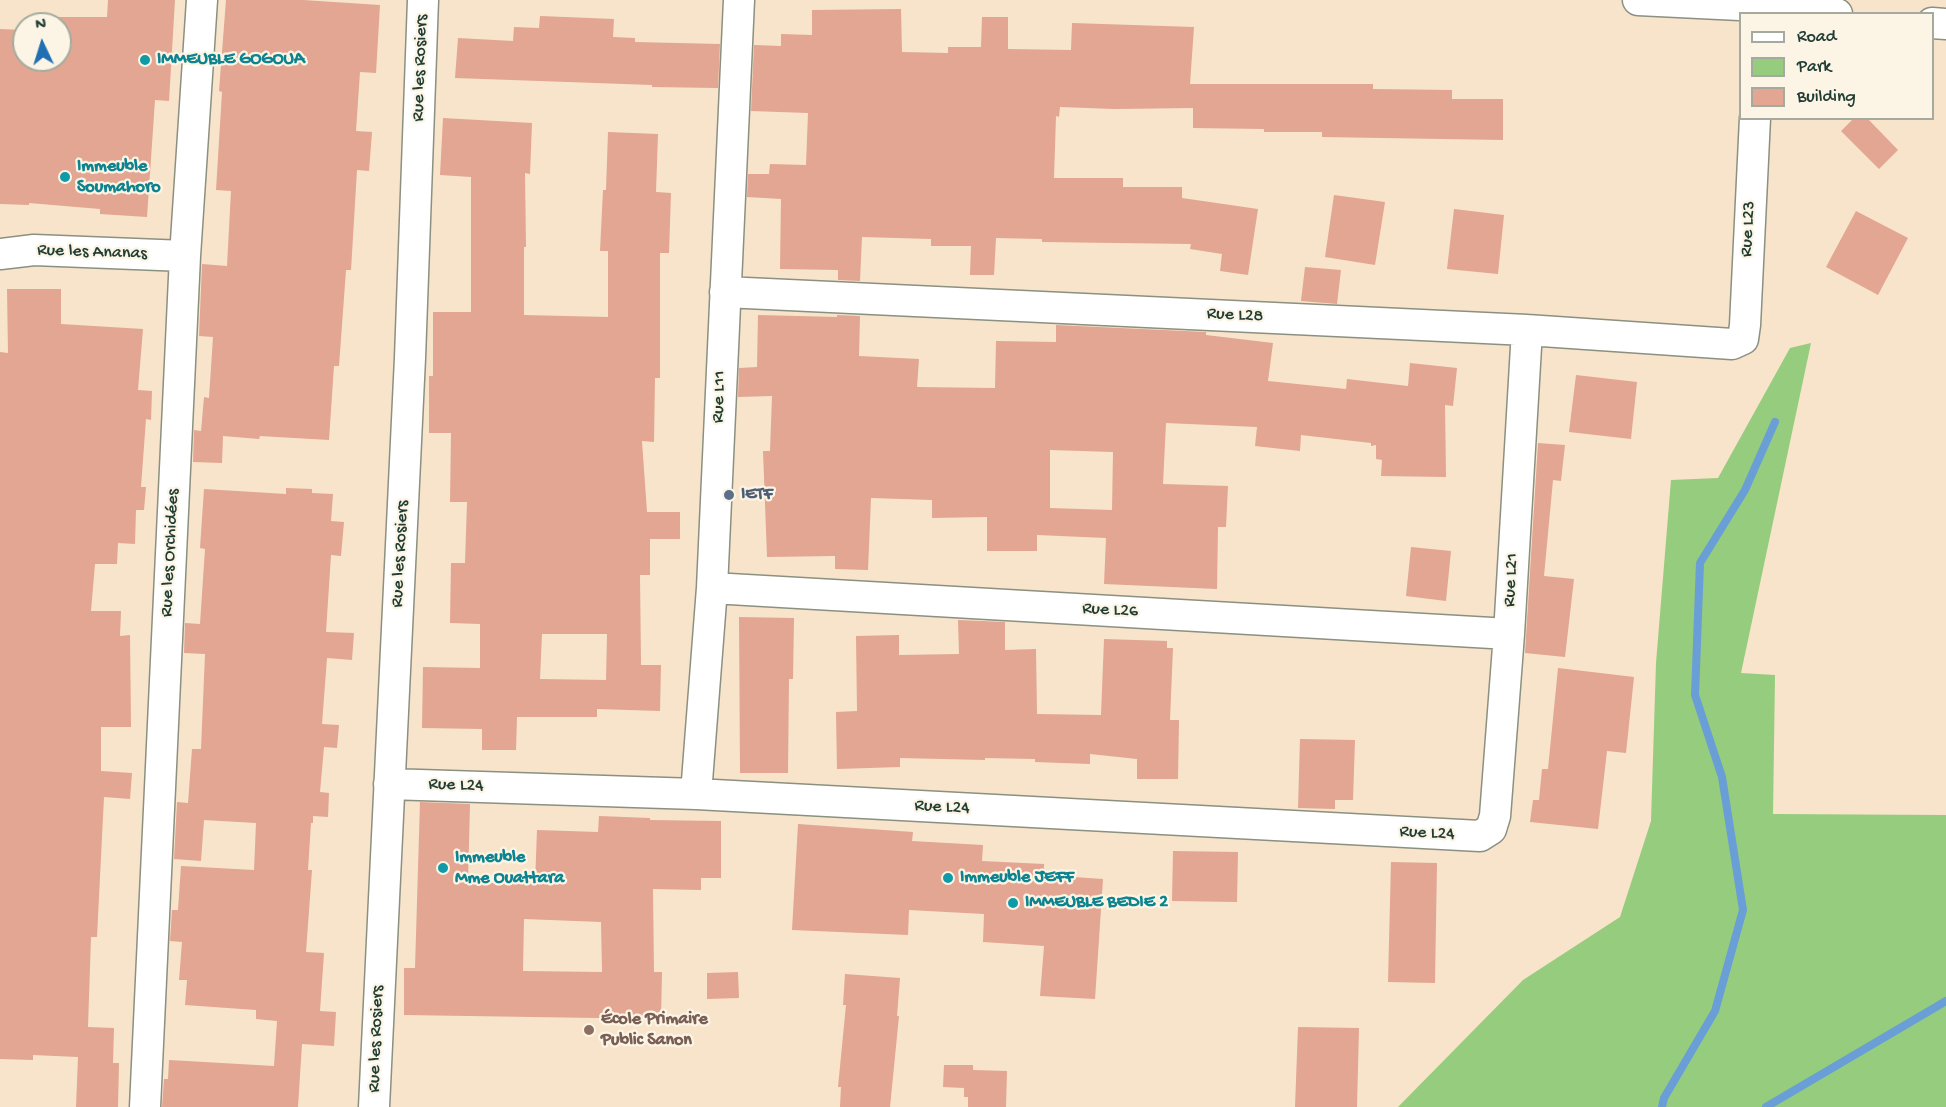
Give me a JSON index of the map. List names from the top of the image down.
{
  "streets": {
    "street": [
      "Rue les Rosiers",
      "Rue L23",
      "Rue les Ananas",
      "Rue L28",
      "Rue L11",
      "Rue les Orchidées",
      "Rue L21",
      "Rue L26",
      "Rue L24"
    ]
  },
  "crossings": [
    ["Rue les Rosiers", "Rue L24"],
    ["Rue L23", "Rue L28"],
    ["Rue les Ananas", "Rue les Orchidées"],
    ["Rue L28", "Rue L11"],
    ["Rue L28", "Rue L21"],
    ["Rue L11", "Rue L26"],
    ["Rue L11", "Rue L24"],
    ["Rue L21", "Rue L26"],
    ["Rue L21", "Rue L24"]
  ],
  "places": [
    "IMMEUBLE GOGOUA",
    "Immeuble Soumahoro",
    "IETF",
    "Immeuble Mme Ouattara",
    "Immeuble JEFF",
    "IMMEUBLE BEDIE 2",
    "École Primaire Public Sanon"
  ],
  "legend": ["Road", "Park", "Building"],
  "north": "top"
}
